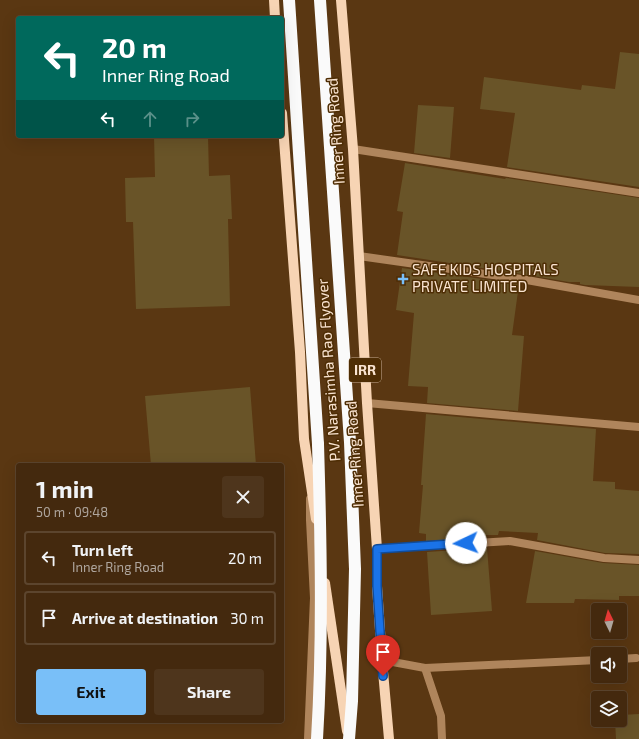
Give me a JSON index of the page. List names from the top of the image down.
{
  "streets": {
    "highway": ["P.V. Narasimha Rao Flyover"],
    "main road": ["Inner Ring Road", "IRR"]
  },
  "places": {
    "health": ["SAFE KIDS HOSPITALS PRIVATE LIMITED"]
  },
  "north": "top",
  "page": {
    "turn": ["20 m", "Inner Ring Road"],
    "heading": ["1 min", "50 m · 09:48"],
    "list": [
      {
        "name": "Turn left",
        "note": "Inner Ring Road",
        "value": "20 m"
      },
      {
        "name": "Arrive at destination",
        "value": "30 m"
      }
    ],
    "buttons": ["Exit", "Share"]
  }
}
